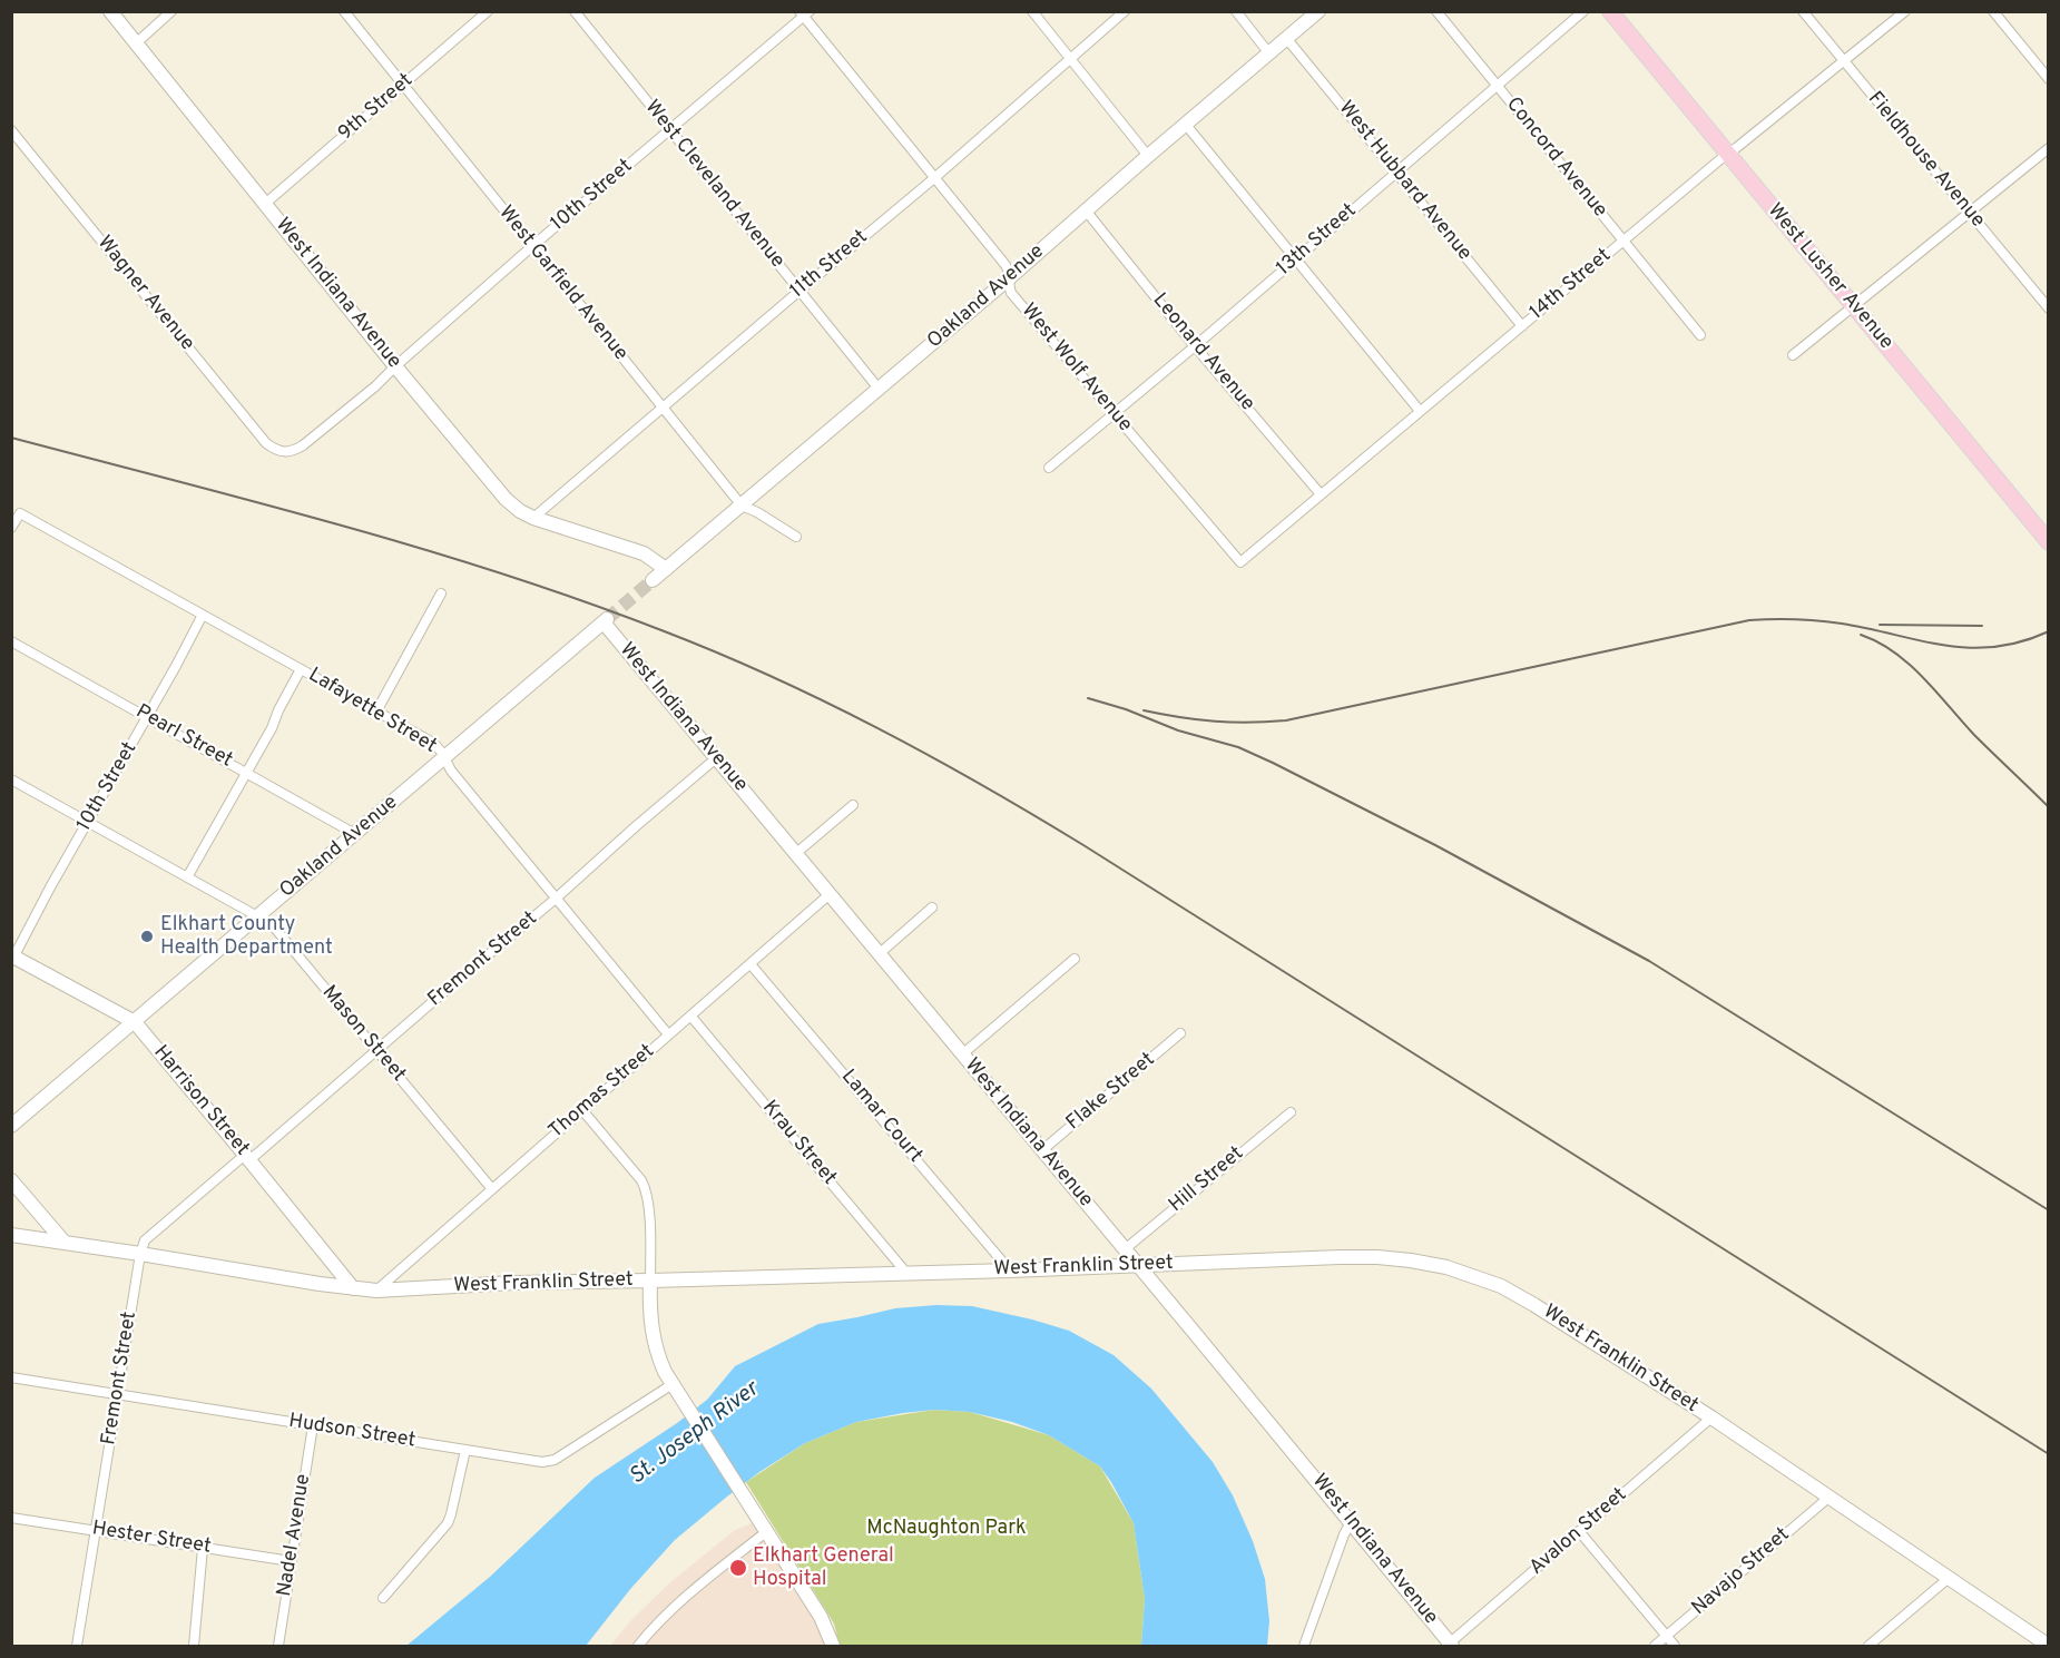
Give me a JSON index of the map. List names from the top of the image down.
{
  "streets": {
    "main road": ["West Lusher Avenue"],
    "street": [
      "9th Street",
      "Concord Avenue",
      "Fieldhouse Avenue",
      "West Hubbard Avenue",
      "West Cleveland Avenue",
      "10th Street",
      "13th Street",
      "11th Street",
      "West Garfield Avenue",
      "14th Street",
      "Wagner Avenue",
      "West Indiana Avenue",
      "Oakland Avenue",
      "Leonard Avenue",
      "West Wolf Avenue",
      "Lafayette Street",
      "Pearl Street",
      "Fremont Street",
      "Mason Street",
      "Thomas Street",
      "Flake Street",
      "Harrison Street",
      "Lamar Court",
      "Krau Street",
      "Hill Street",
      "West Franklin Street",
      "Hudson Street",
      "Avalon Street",
      "Nadel Avenue",
      "Hester Street",
      "Navajo Street"
    ]
  },
  "crossings": [
    ["9th Street", "West Garfield Avenue"],
    ["9th Street", "West Indiana Avenue"],
    ["Concord Avenue", "13th Street"],
    ["Concord Avenue", "14th Street"],
    ["Fieldhouse Avenue", "14th Street"],
    ["West Hubbard Avenue", "13th Street"],
    ["West Hubbard Avenue", "14th Street"],
    ["West Hubbard Avenue", "Oakland Avenue"],
    ["West Cleveland Avenue", "10th Street"],
    ["West Cleveland Avenue", "11th Street"],
    ["West Cleveland Avenue", "Oakland Avenue"],
    ["10th Street", "West Garfield Avenue"],
    ["10th Street", "Wagner Avenue"],
    ["10th Street", "West Indiana Avenue"],
    ["10th Street", "West Wolf Avenue"],
    ["10th Street", "Lafayette Street"],
    ["10th Street", "Pearl Street"],
    ["10th Street", "Mason Street"],
    ["10th Street", "Harrison Street"],
    ["13th Street", "Leonard Avenue"],
    ["13th Street", "West Wolf Avenue"],
    ["11th Street", "West Garfield Avenue"],
    ["11th Street", "West Indiana Avenue"],
    ["11th Street", "West Wolf Avenue"],
    ["West Lusher Avenue", "14th Street"],
    ["West Garfield Avenue", "Oakland Avenue"],
    ["14th Street", "Leonard Avenue"],
    ["14th Street", "West Wolf Avenue"],
    ["West Indiana Avenue", "Oakland Avenue"],
    ["West Indiana Avenue", "Fremont Street"],
    ["West Indiana Avenue", "Thomas Street"],
    ["West Indiana Avenue", "Flake Street"],
    ["West Indiana Avenue", "Hill Street"],
    ["West Indiana Avenue", "West Franklin Street"],
    ["West Indiana Avenue", "Avalon Street"],
    ["Oakland Avenue", "Leonard Avenue"],
    ["Oakland Avenue", "West Wolf Avenue"],
    ["Oakland Avenue", "Lafayette Street"],
    ["Oakland Avenue", "Pearl Street"],
    ["Oakland Avenue", "Mason Street"],
    ["Oakland Avenue", "Harrison Street"],
    ["Lafayette Street", "Fremont Street"],
    ["Lafayette Street", "Thomas Street"],
    ["Fremont Street", "Mason Street"],
    ["Fremont Street", "Harrison Street"],
    ["Fremont Street", "West Franklin Street"],
    ["Fremont Street", "Hudson Street"],
    ["Fremont Street", "Hester Street"],
    ["Mason Street", "Thomas Street"],
    ["Thomas Street", "Lamar Court"],
    ["Thomas Street", "Krau Street"],
    ["Thomas Street", "West Franklin Street"],
    ["Harrison Street", "West Franklin Street"],
    ["Lamar Court", "West Franklin Street"],
    ["Krau Street", "West Franklin Street"],
    ["West Franklin Street", "Avalon Street"],
    ["West Franklin Street", "Navajo Street"],
    ["Hudson Street", "Nadel Avenue"],
    ["Nadel Avenue", "Hester Street"]
  ],
  "water": ["St. Joseph River"],
  "parks": ["McNaughton Park"],
  "places": ["Elkhart County Health Department", "Elkhart General Hospital"]
}
